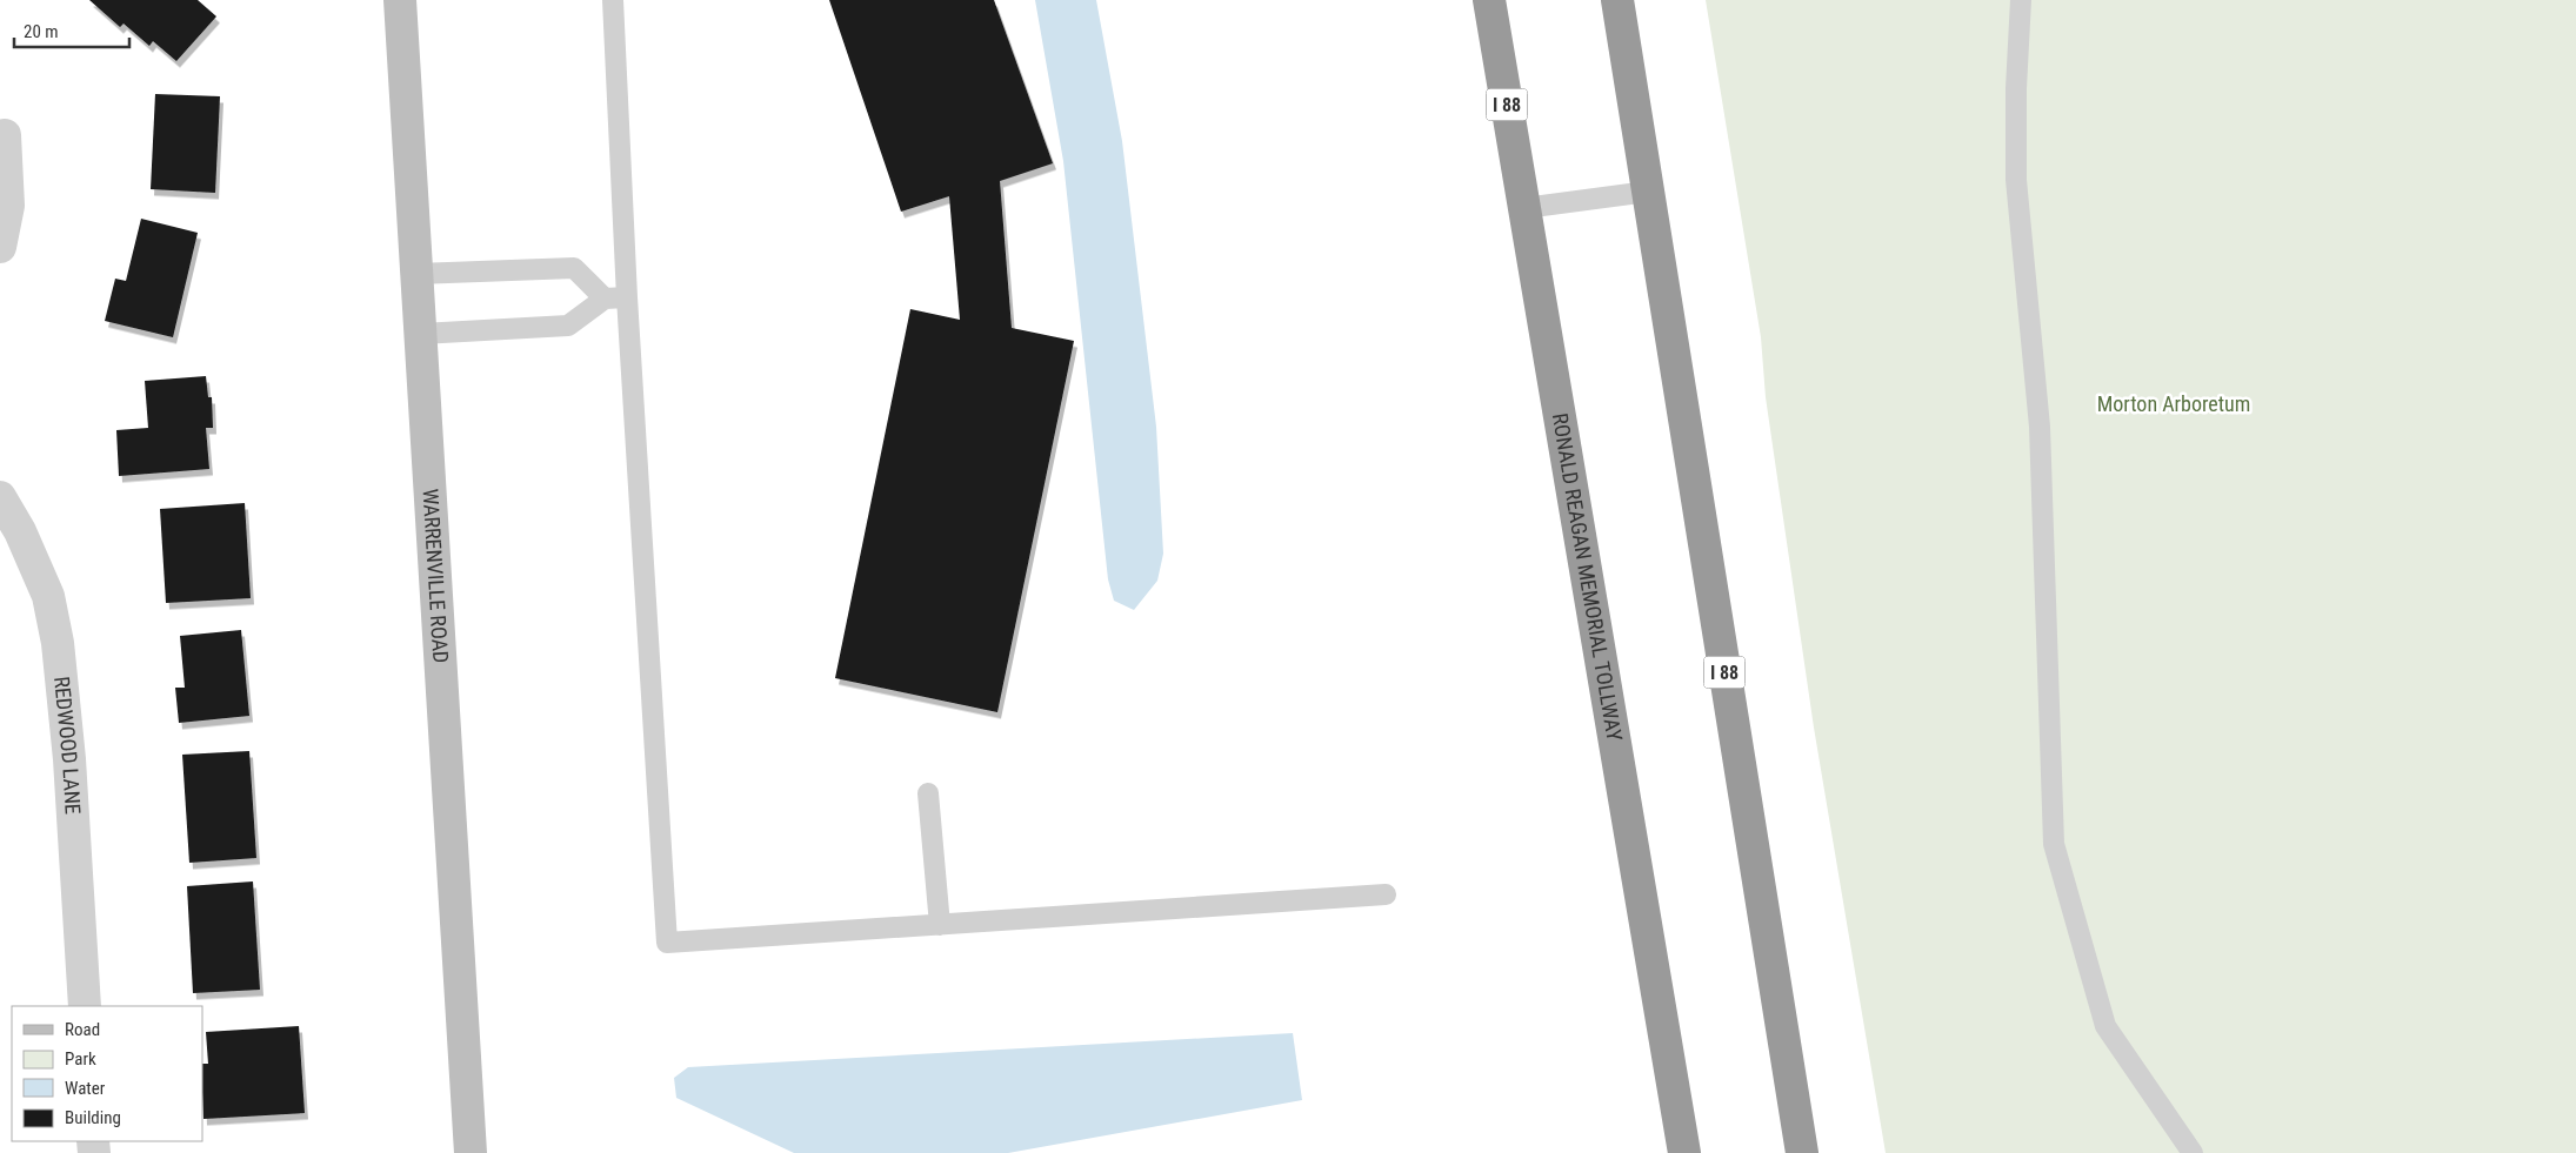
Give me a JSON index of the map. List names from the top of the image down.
{
  "streets": {
    "highway": ["I 88", "RONALD REAGAN MEMORIAL TOLLWAY"],
    "main road": ["WARRENVILLE ROAD"],
    "street": ["REDWOOD LANE"]
  },
  "parks": ["Morton Arboretum"],
  "legend": [
    "Road",
    "Park",
    "Water",
    "Building"
  ],
  "scale_bar": "20 m"
}
